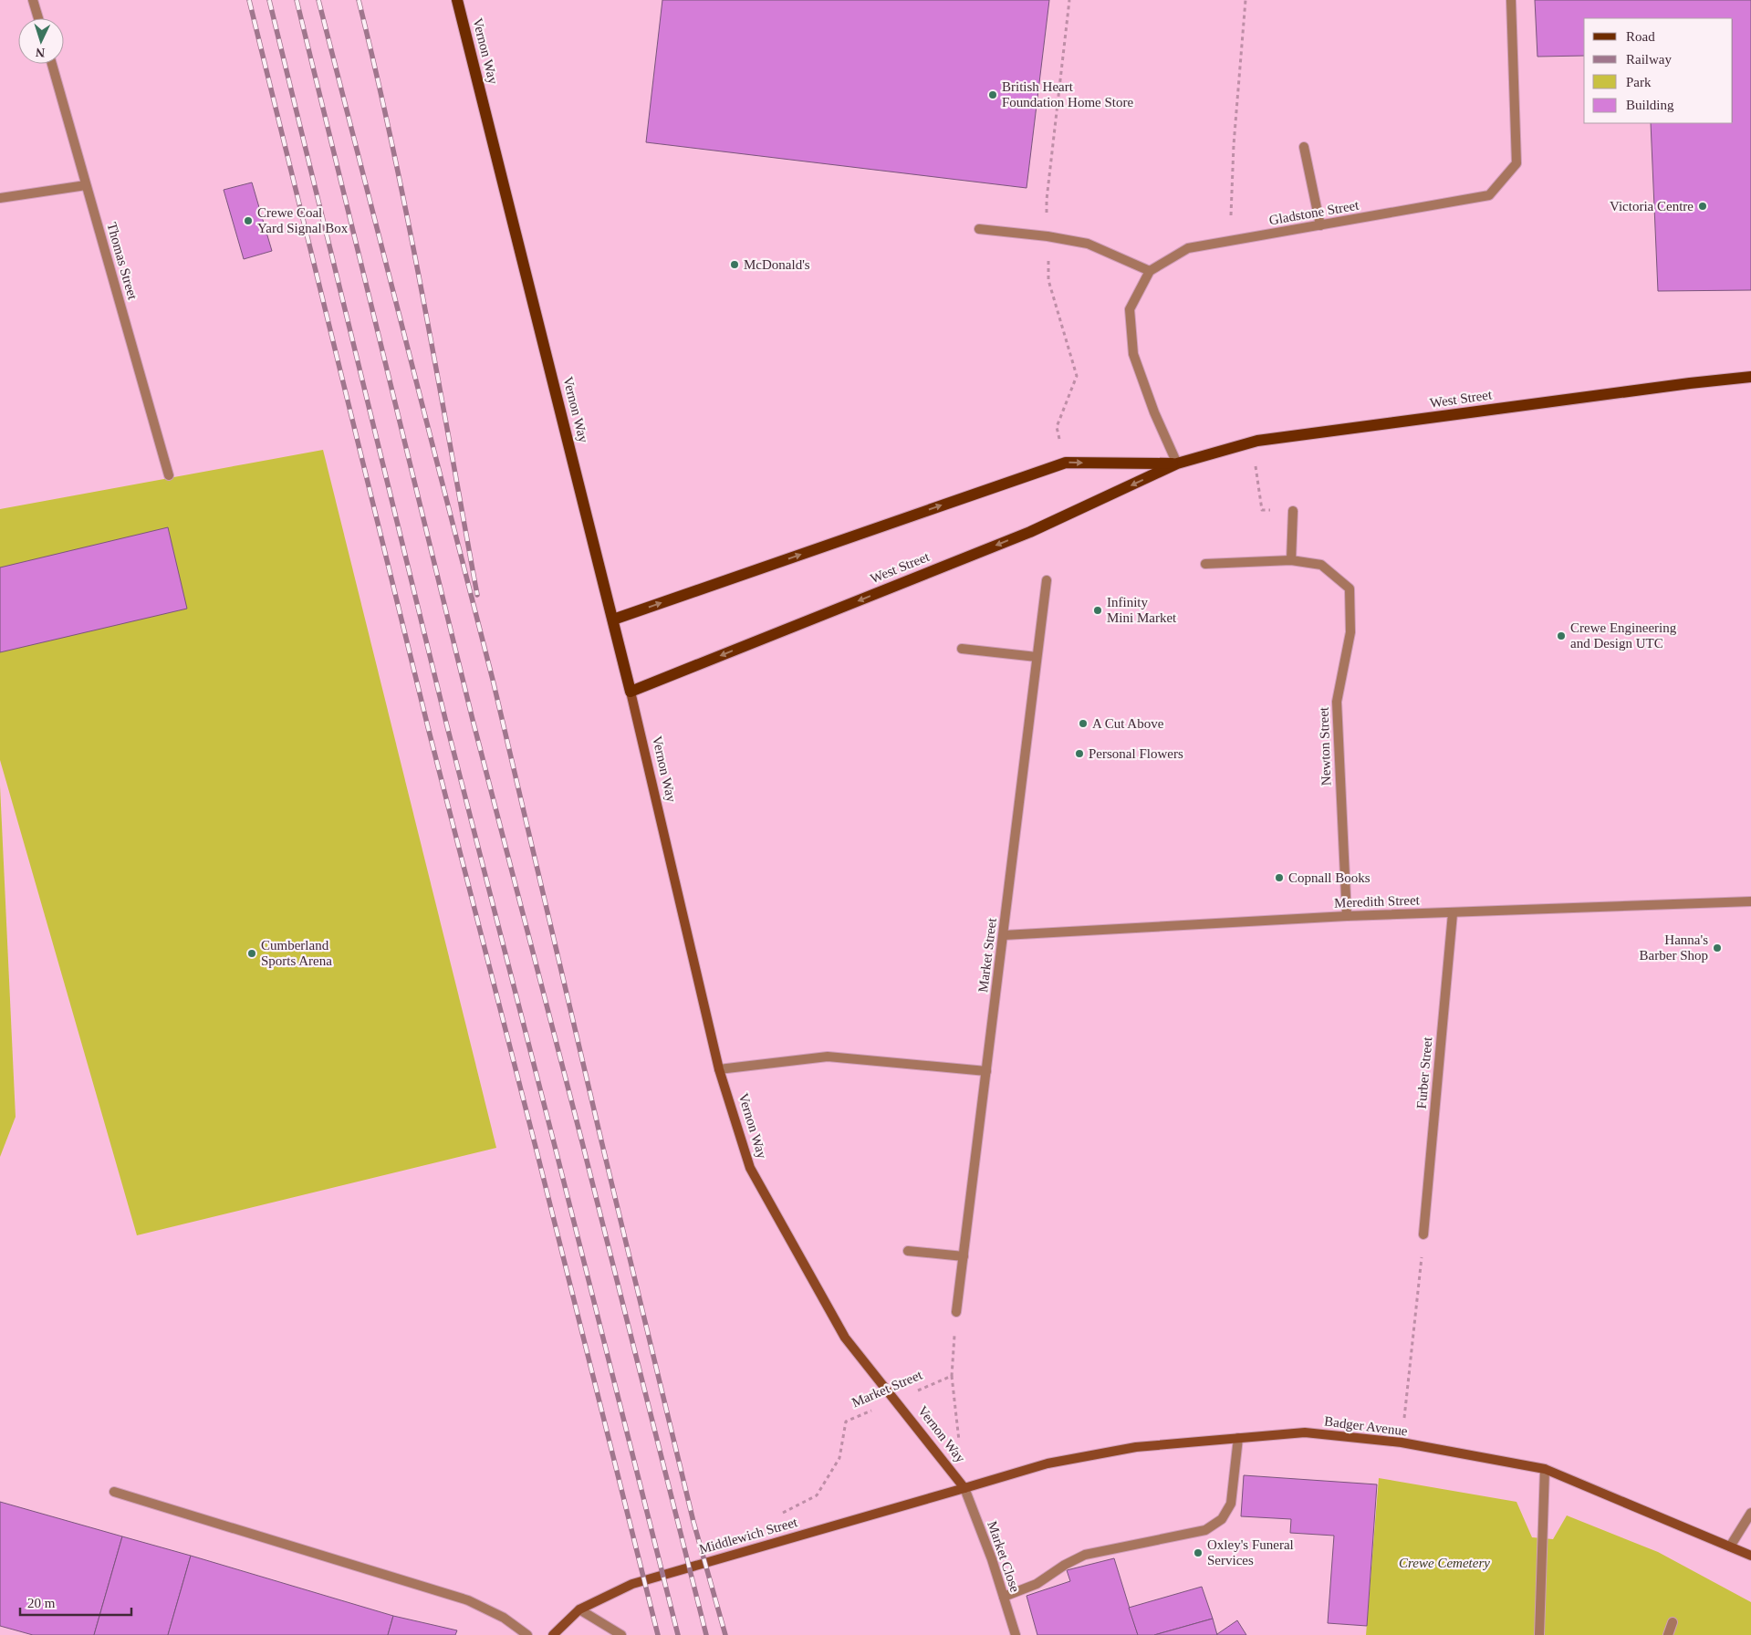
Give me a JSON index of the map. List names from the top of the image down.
{
  "streets": {
    "main road": [
      "Vernon Way",
      "West Street",
      "Badger Avenue",
      "Middlewich Street"
    ],
    "street": [
      "Gladstone Street",
      "Thomas Street",
      "Newton Street",
      "Meredith Street",
      "Market Street",
      "Furber Street",
      "Market Close"
    ]
  },
  "crossings": [
    ["Vernon Way", "West Street"],
    ["Vernon Way", "Market Street"],
    ["Vernon Way", "Badger Avenue"],
    ["Vernon Way", "Middlewich Street"],
    ["Vernon Way", "Market Close"],
    ["Newton Street", "Meredith Street"],
    ["Meredith Street", "Market Street"],
    ["Meredith Street", "Furber Street"],
    ["Market Street", "Middlewich Street"],
    ["Badger Avenue", "Middlewich Street"],
    ["Badger Avenue", "Market Close"],
    ["Middlewich Street", "Market Close"]
  ],
  "parks": ["Crewe Cemetery"],
  "places": [
    "British Heart Foundation Home Store",
    "Victoria Centre",
    "Crewe Coal Yard Signal Box",
    "McDonald's",
    "Infinity Mini Market",
    "Crewe Engineering and Design UTC",
    "A Cut Above",
    "Personal Flowers",
    "Copnall Books",
    "Hanna's Barber Shop",
    "Cumberland Sports Arena",
    "Oxley's Funeral Services"
  ],
  "legend": [
    "Road",
    "Railway",
    "Park",
    "Building"
  ],
  "scale_bar": "20 m",
  "north": "bottom"
}
